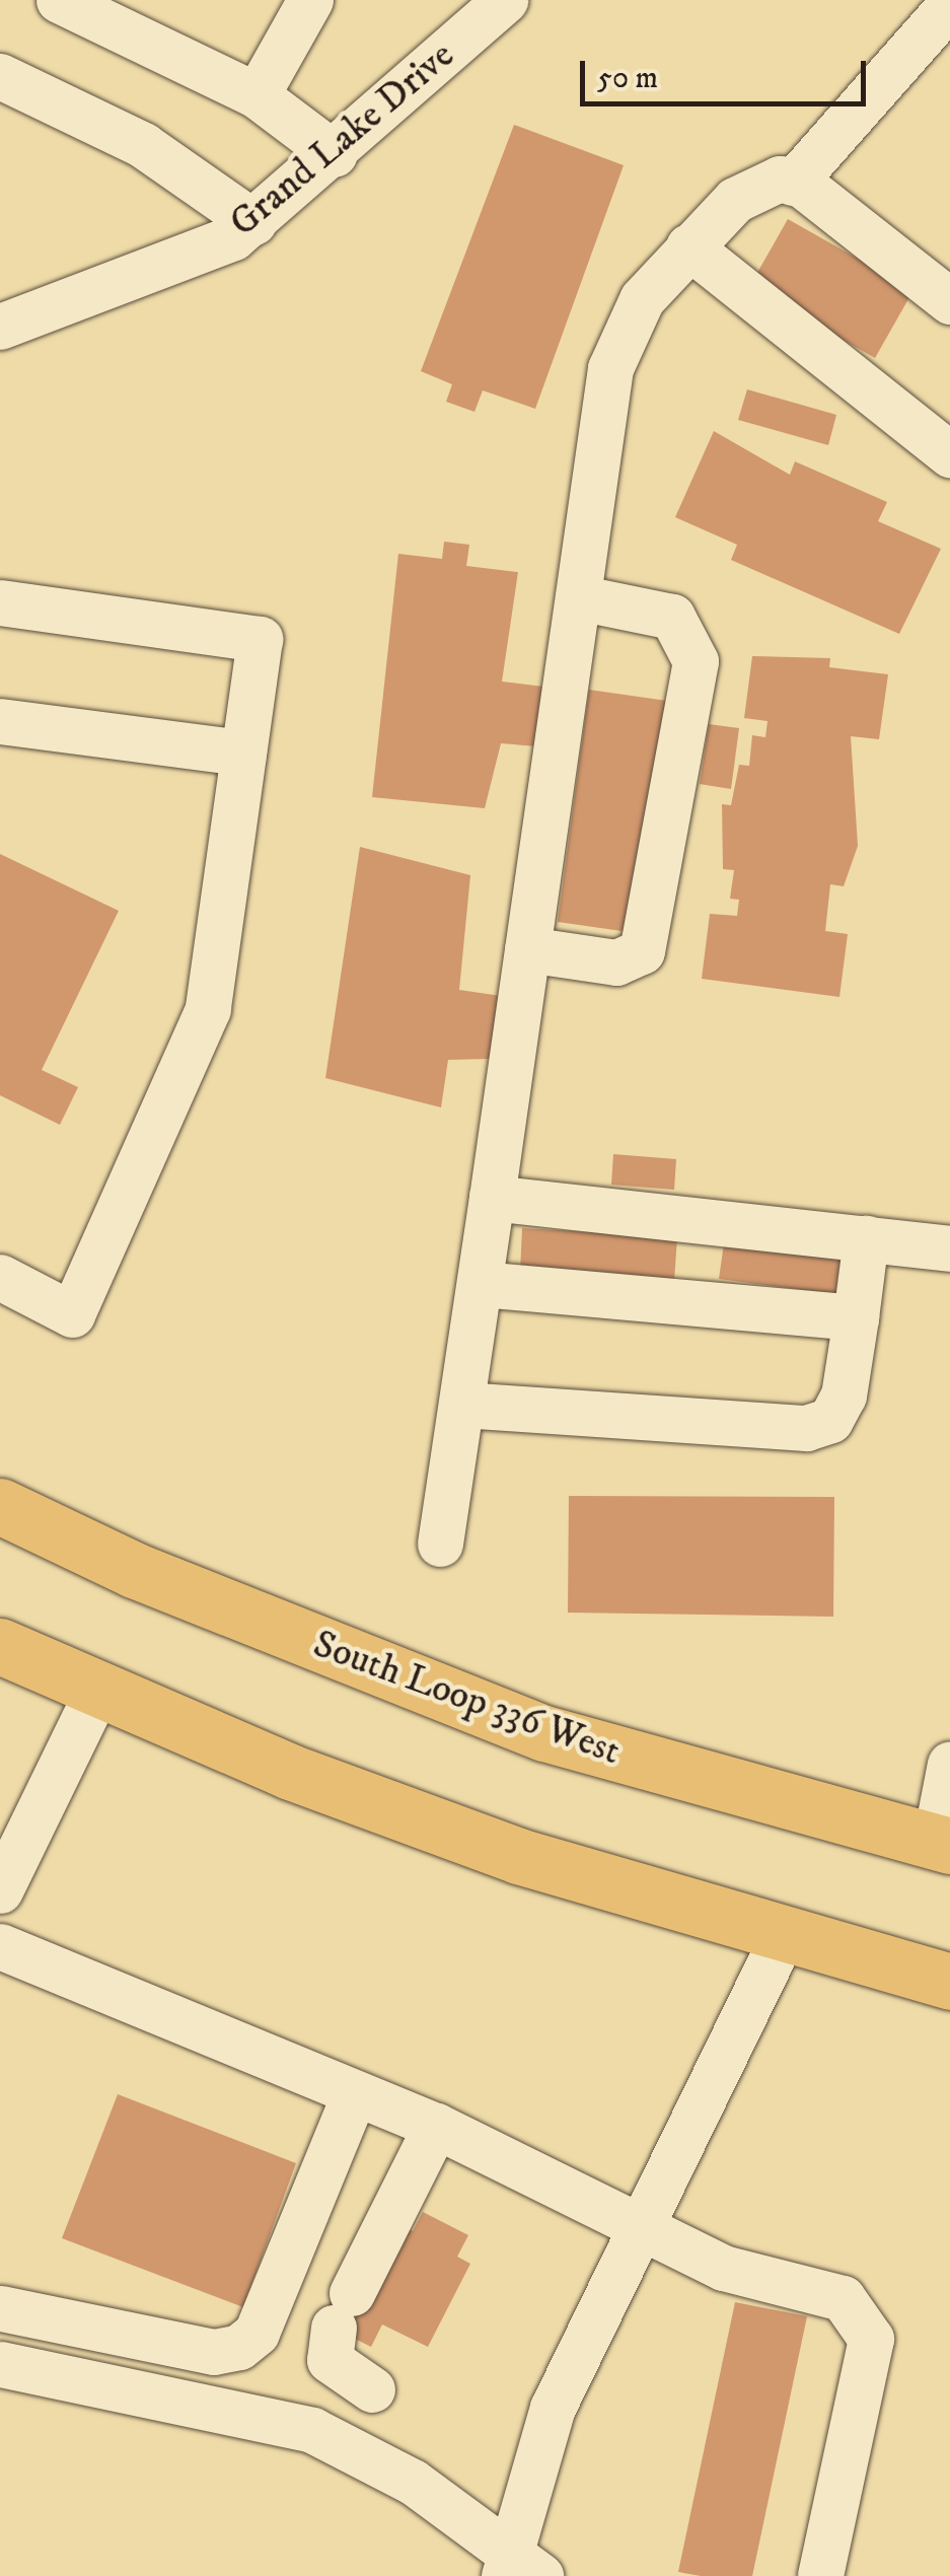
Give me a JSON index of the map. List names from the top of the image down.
{
  "streets": {
    "main road": ["South Loop 336 West"],
    "street": ["Grand Lake Drive"]
  },
  "scale_bar": "50 m"
}
